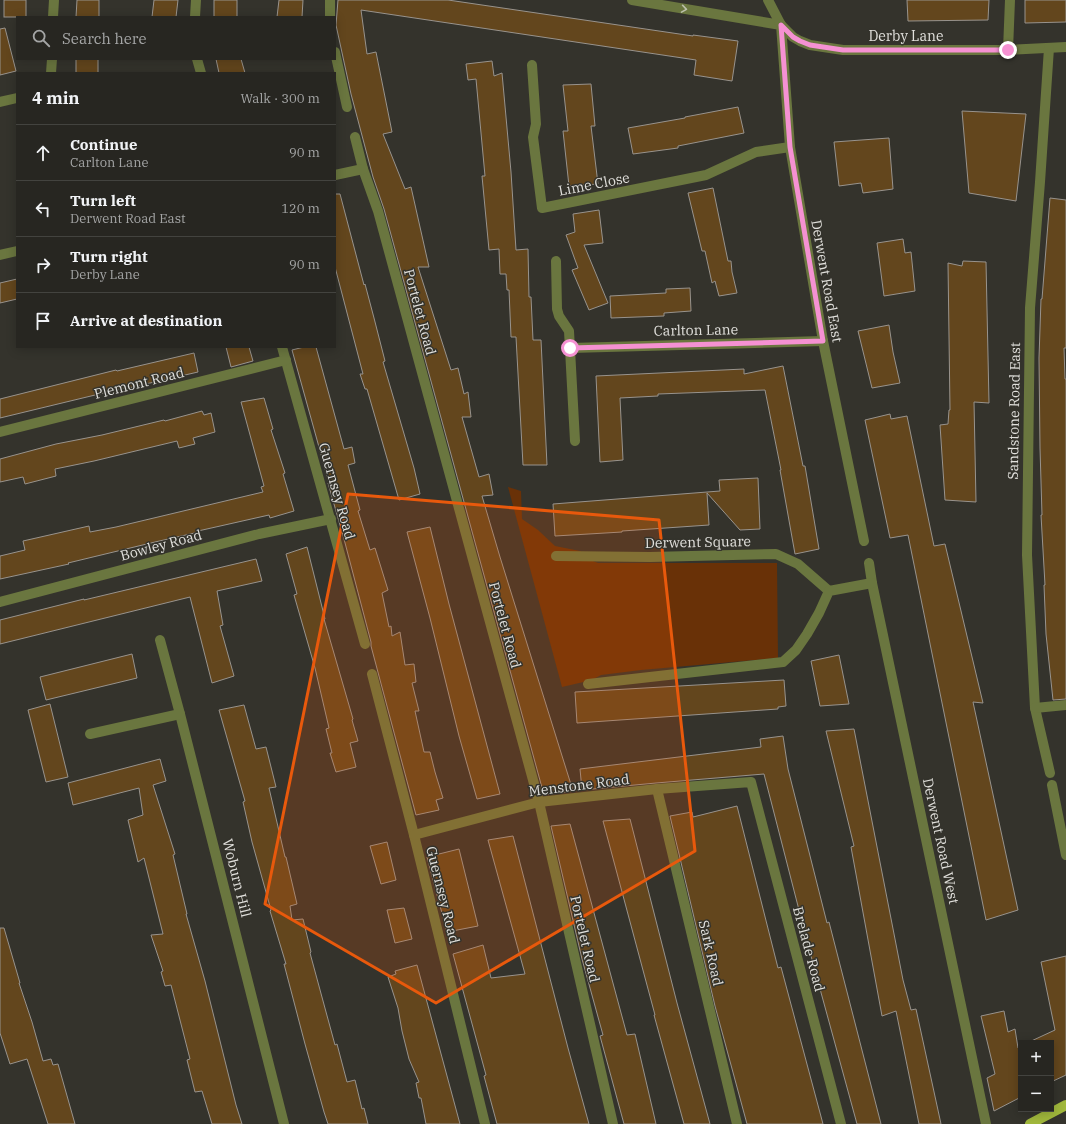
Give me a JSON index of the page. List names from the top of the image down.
{
  "streets": {
    "street": [
      "Derby Lane",
      "Lime Close",
      "Derwent Road East",
      "Portelet Road",
      "Carlton Lane",
      "Plemont Road",
      "Sandstone Road East",
      "Guernsey Road",
      "Derwent Square",
      "Bowley Road",
      "Menstone Road",
      "Derwent Road West",
      "Woburn Hill",
      "Brelade Road",
      "Sark Road"
    ]
  },
  "crossings": [
    ["Derby Lane", "Derwent Road East"],
    ["Derby Lane", "Sandstone Road East"],
    ["Lime Close", "Derwent Road East"],
    ["Derwent Road East", "Carlton Lane"],
    ["Portelet Road", "Menstone Road"],
    ["Plemont Road", "Guernsey Road"],
    ["Guernsey Road", "Bowley Road"],
    ["Guernsey Road", "Menstone Road"],
    ["Menstone Road", "Brelade Road"],
    ["Menstone Road", "Sark Road"]
  ],
  "page": {
    "search": "Search here",
    "heading": ["4 min", "Walk · 300 m"],
    "list": [
      ["Continue", "Carlton Lane", "90 m"],
      ["Turn left", "Derwent Road East", "120 m"],
      ["Turn right", "Derby Lane", "90 m"],
      "Arrive at destination"
    ],
    "map_buttons": ["+", "−"]
  }
}
